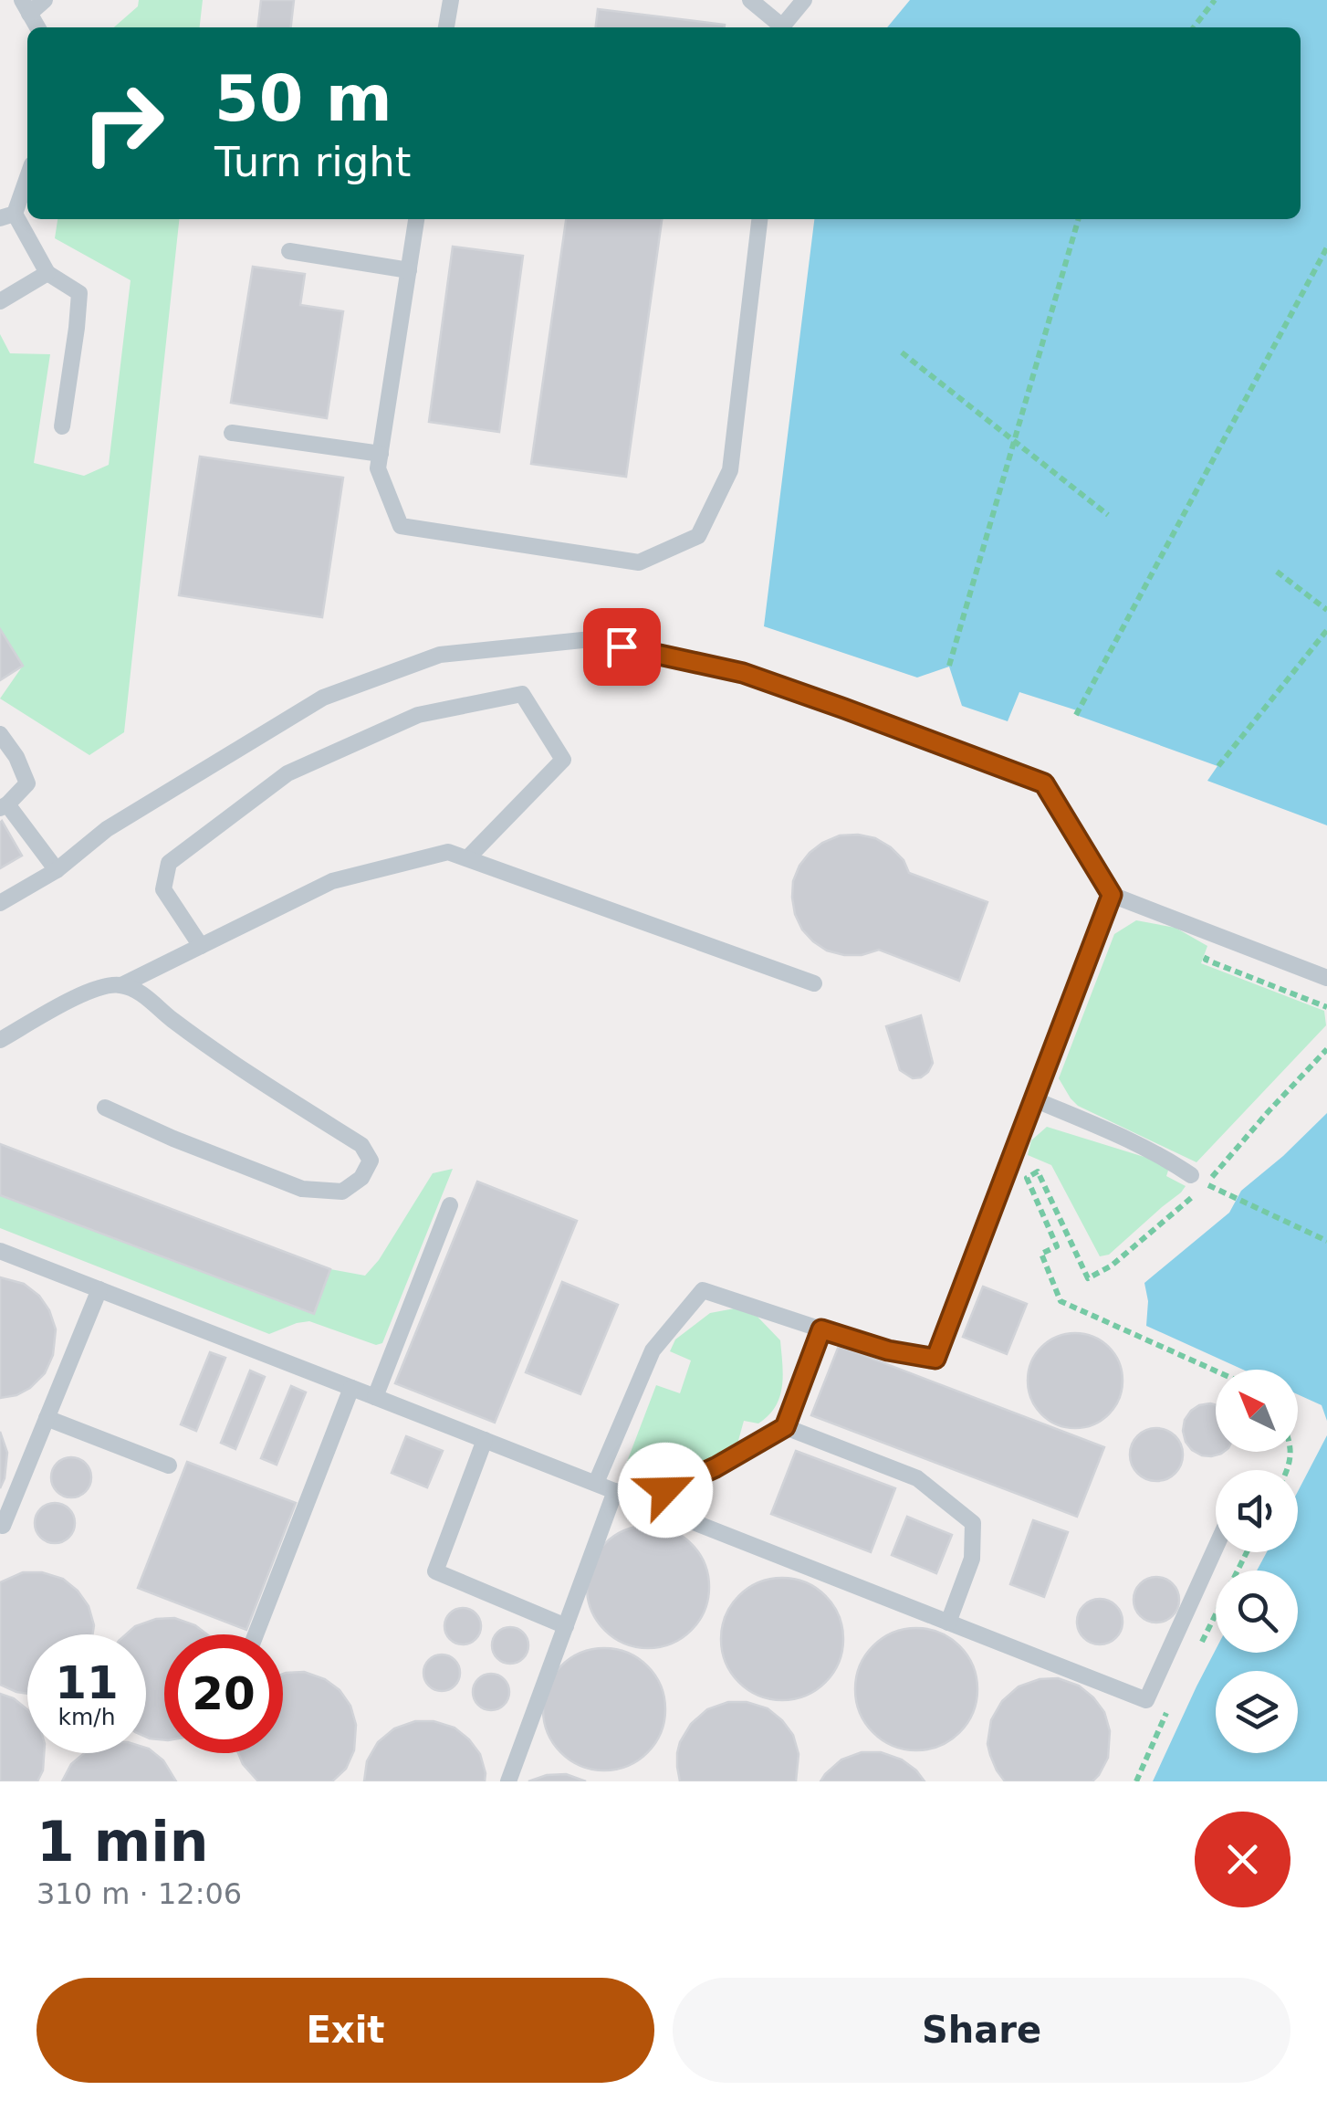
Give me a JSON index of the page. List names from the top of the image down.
{
  "north": "top left",
  "page": {
    "turn": ["50 m", "Turn right"],
    "speed": "11 km/h",
    "limit": "20",
    "heading": ["1 min", "310 m · 12:06"],
    "buttons": ["Exit", "Share"]
  }
}
